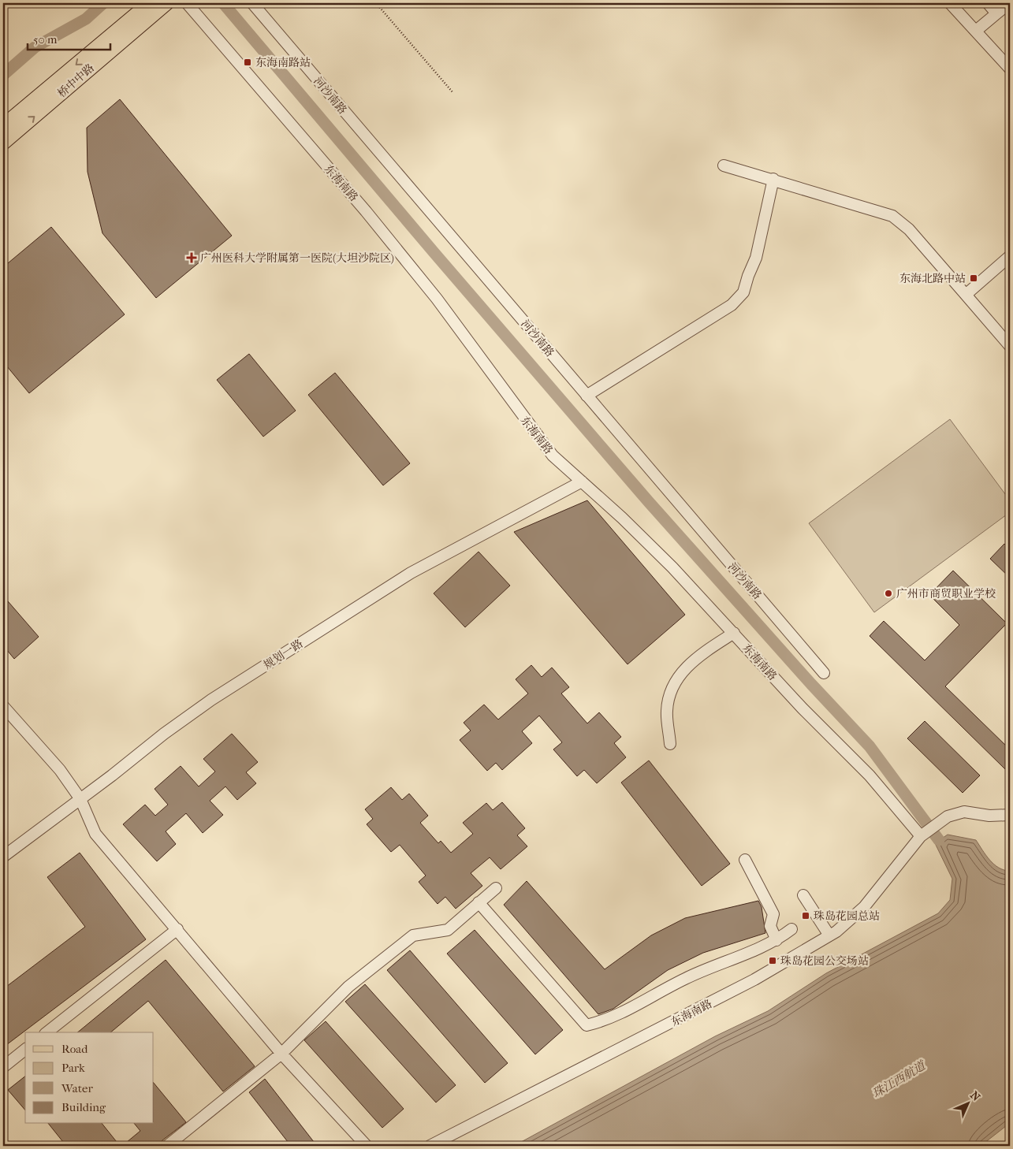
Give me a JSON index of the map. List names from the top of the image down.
{
  "streets": {
    "main road": ["桥中中路"],
    "street": ["河沙南路", "东海南路", "规划一路"]
  },
  "crossings": [
    ["东海南路", "规划一路"]
  ],
  "water": ["珠江西航道"],
  "places": {
    "transit": [
      "东海南路站",
      "东海北路中站",
      "珠岛花园总站",
      "珠岛花园公交场站"
    ],
    "health": ["广州医科大学附属第一医院(大坦沙院区)"],
    "other": ["广州市商贸职业学校"]
  },
  "legend": [
    "Road",
    "Park",
    "Water",
    "Building"
  ],
  "scale_bar": "50 m",
  "north": "top right"
}
